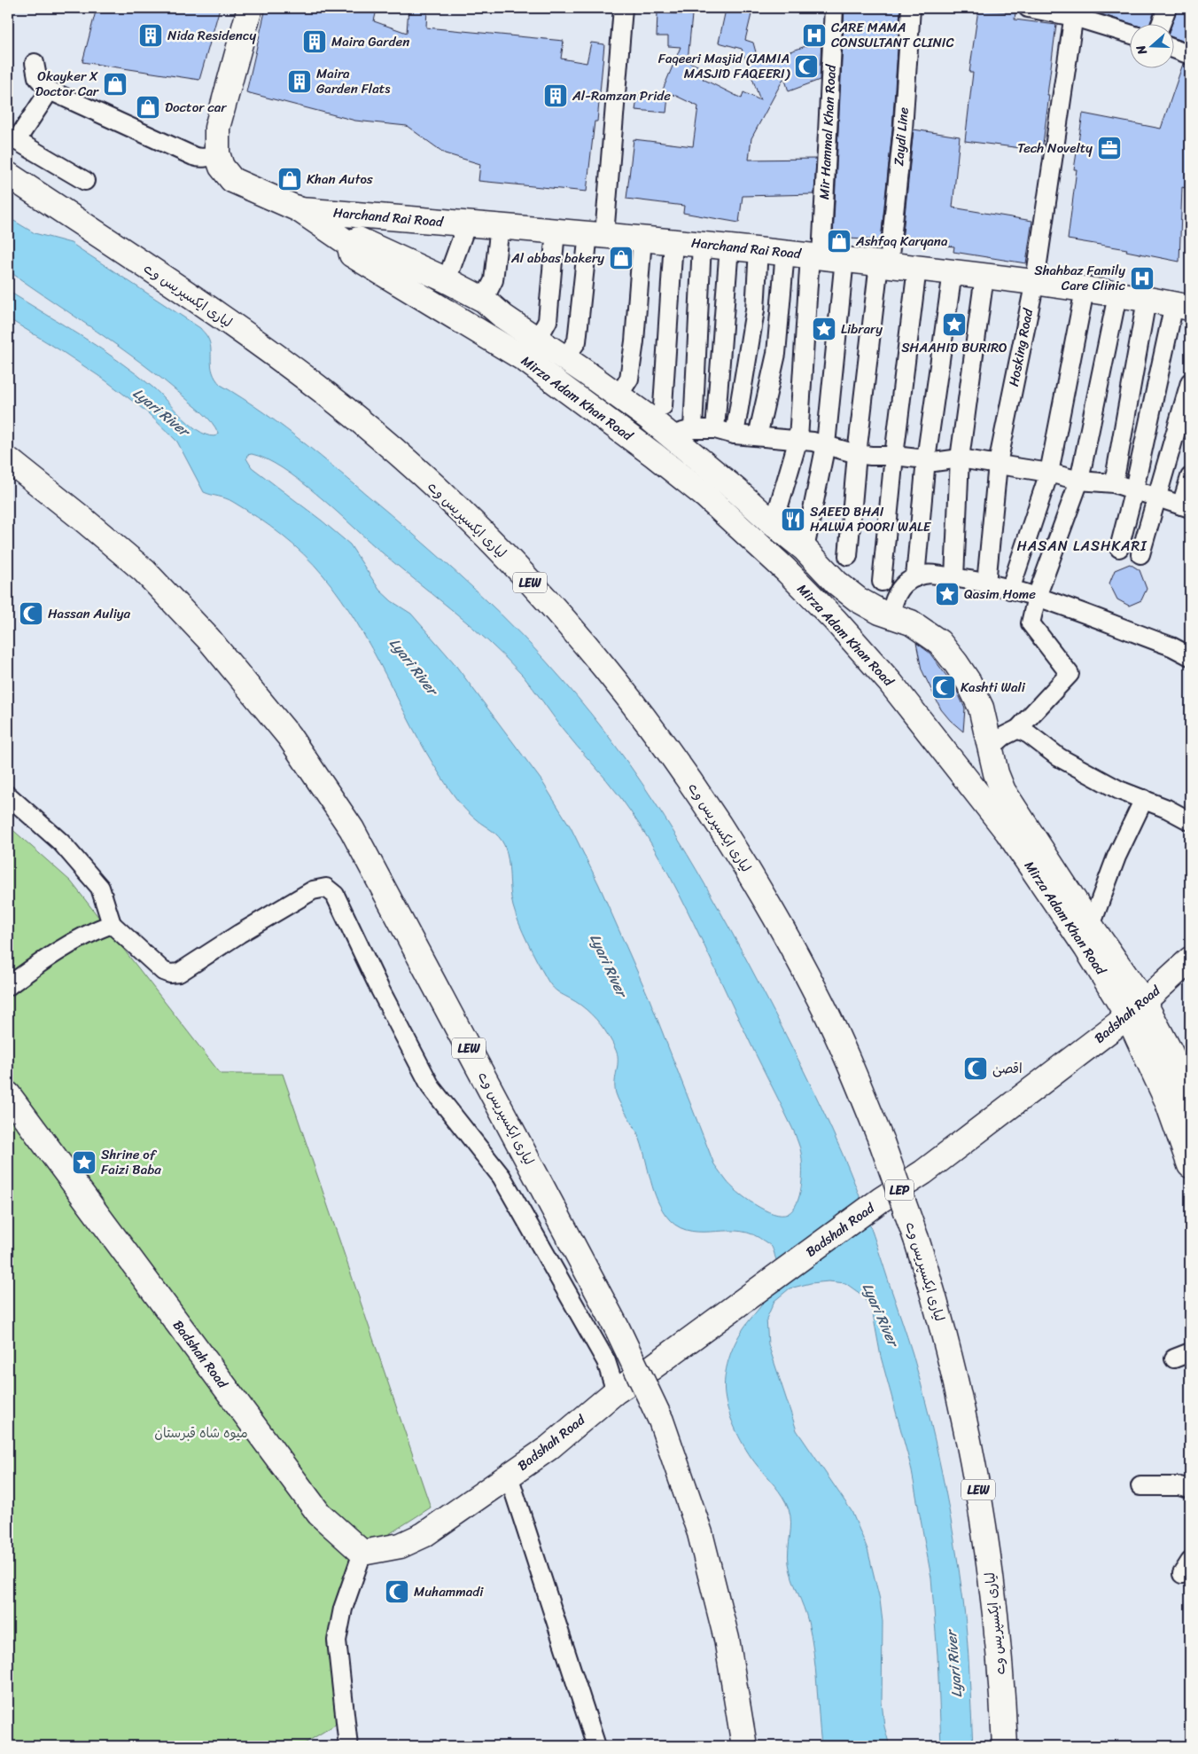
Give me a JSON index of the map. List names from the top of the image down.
{
  "streets": {
    "main road": [
      "Harchand Rai Road",
      "لیاری ایکسپریس وے",
      "Mirza Adam Khan Road",
      "LEW",
      "Badshah Road",
      "LEP"
    ],
    "street": ["Mir Hammal Khan Road", "Zaydi Line", "Hosking Road"]
  },
  "crossings": [
    ["Mir Hammal Khan Road", "Harchand Rai Road"],
    ["Zaydi Line", "Harchand Rai Road"],
    ["Harchand Rai Road", "Hosking Road"],
    ["Harchand Rai Road", "Mirza Adam Khan Road"],
    ["Mirza Adam Khan Road", "Badshah Road"]
  ],
  "districts": ["HASAN LASHKARI"],
  "water": ["Lyari River"],
  "parks": ["میوہ شاہ قبرستان"],
  "places": {
    "building": [
      "Nida Residency",
      "Maira Garden",
      "Maira Garden Flats",
      "Al-Ramzan Pride"
    ],
    "hospital": ["CARE MAMA CONSULTANT CLINIC", "Shahbaz Family Care Clinic"],
    "mosque": [
      "Faqeeri Masjid (JAMIA MASJID FAQEERI)",
      "Hassan Auliya",
      "Kashti Wali",
      "اقصیٰ",
      "Muhammadi"
    ],
    "shop": [
      "Okayker X Doctor Car",
      "Doctor car",
      "Khan Autos",
      "Ashfaq Karyana",
      "Al abbas bakery"
    ],
    "office": ["Tech Novelty"],
    "place": [
      "SHAAHID BURIRO",
      "Library",
      "Qasim Home",
      "Shrine of Faizi Baba"
    ],
    "restaurant": ["SAEED BHAI HALWA POORI WALE"]
  },
  "north": "left"
}
